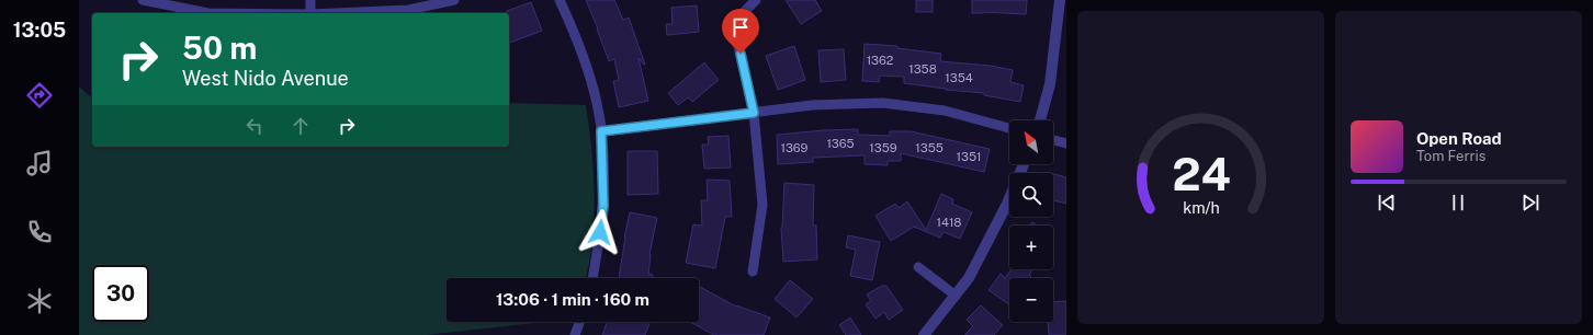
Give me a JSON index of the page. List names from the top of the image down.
{
  "house_numbers": [
    "1362",
    "1358",
    "1354",
    "1365",
    "1369",
    "1359",
    "1355",
    "1351",
    "1418"
  ],
  "north": "top left",
  "page": {
    "tabs": "13:05",
    "turn": ["50 m", "West Nido Avenue"],
    "map_buttons": ["+", "−"],
    "song": ["Open Road", "Tom Ferris"],
    "limit": "30",
    "trip": "13:06 · 1 min · 160 m",
    "gauge": ["24", "km/h"]
  }
}
